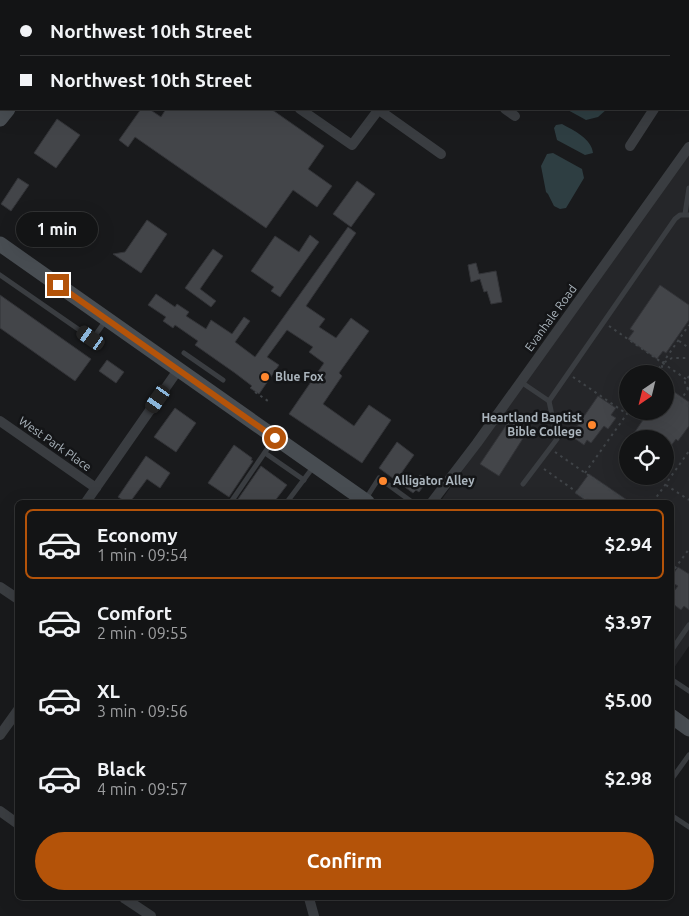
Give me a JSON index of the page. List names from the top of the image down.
{
  "streets": {
    "street": ["Evanhale Road", "West Park Place"]
  },
  "places": ["Blue Fox", "Heartland Baptist Bible College", "Alligator Alley"],
  "north": "bottom left",
  "page": {
    "banner": ["Northwest 10th Street", "Northwest 10th Street"],
    "bubble": "1 min",
    "list": [
      {
        "name": "Economy",
        "note": "1 min · 09:54",
        "value": "$2.94"
      },
      {
        "name": "Comfort",
        "note": "2 min · 09:55",
        "value": "$3.97"
      },
      {
        "name": "XL",
        "note": "3 min · 09:56",
        "value": "$5.00"
      },
      {
        "name": "Black",
        "note": "4 min · 09:57",
        "value": "$2.98"
      }
    ],
    "buttons": "Confirm"
  }
}
